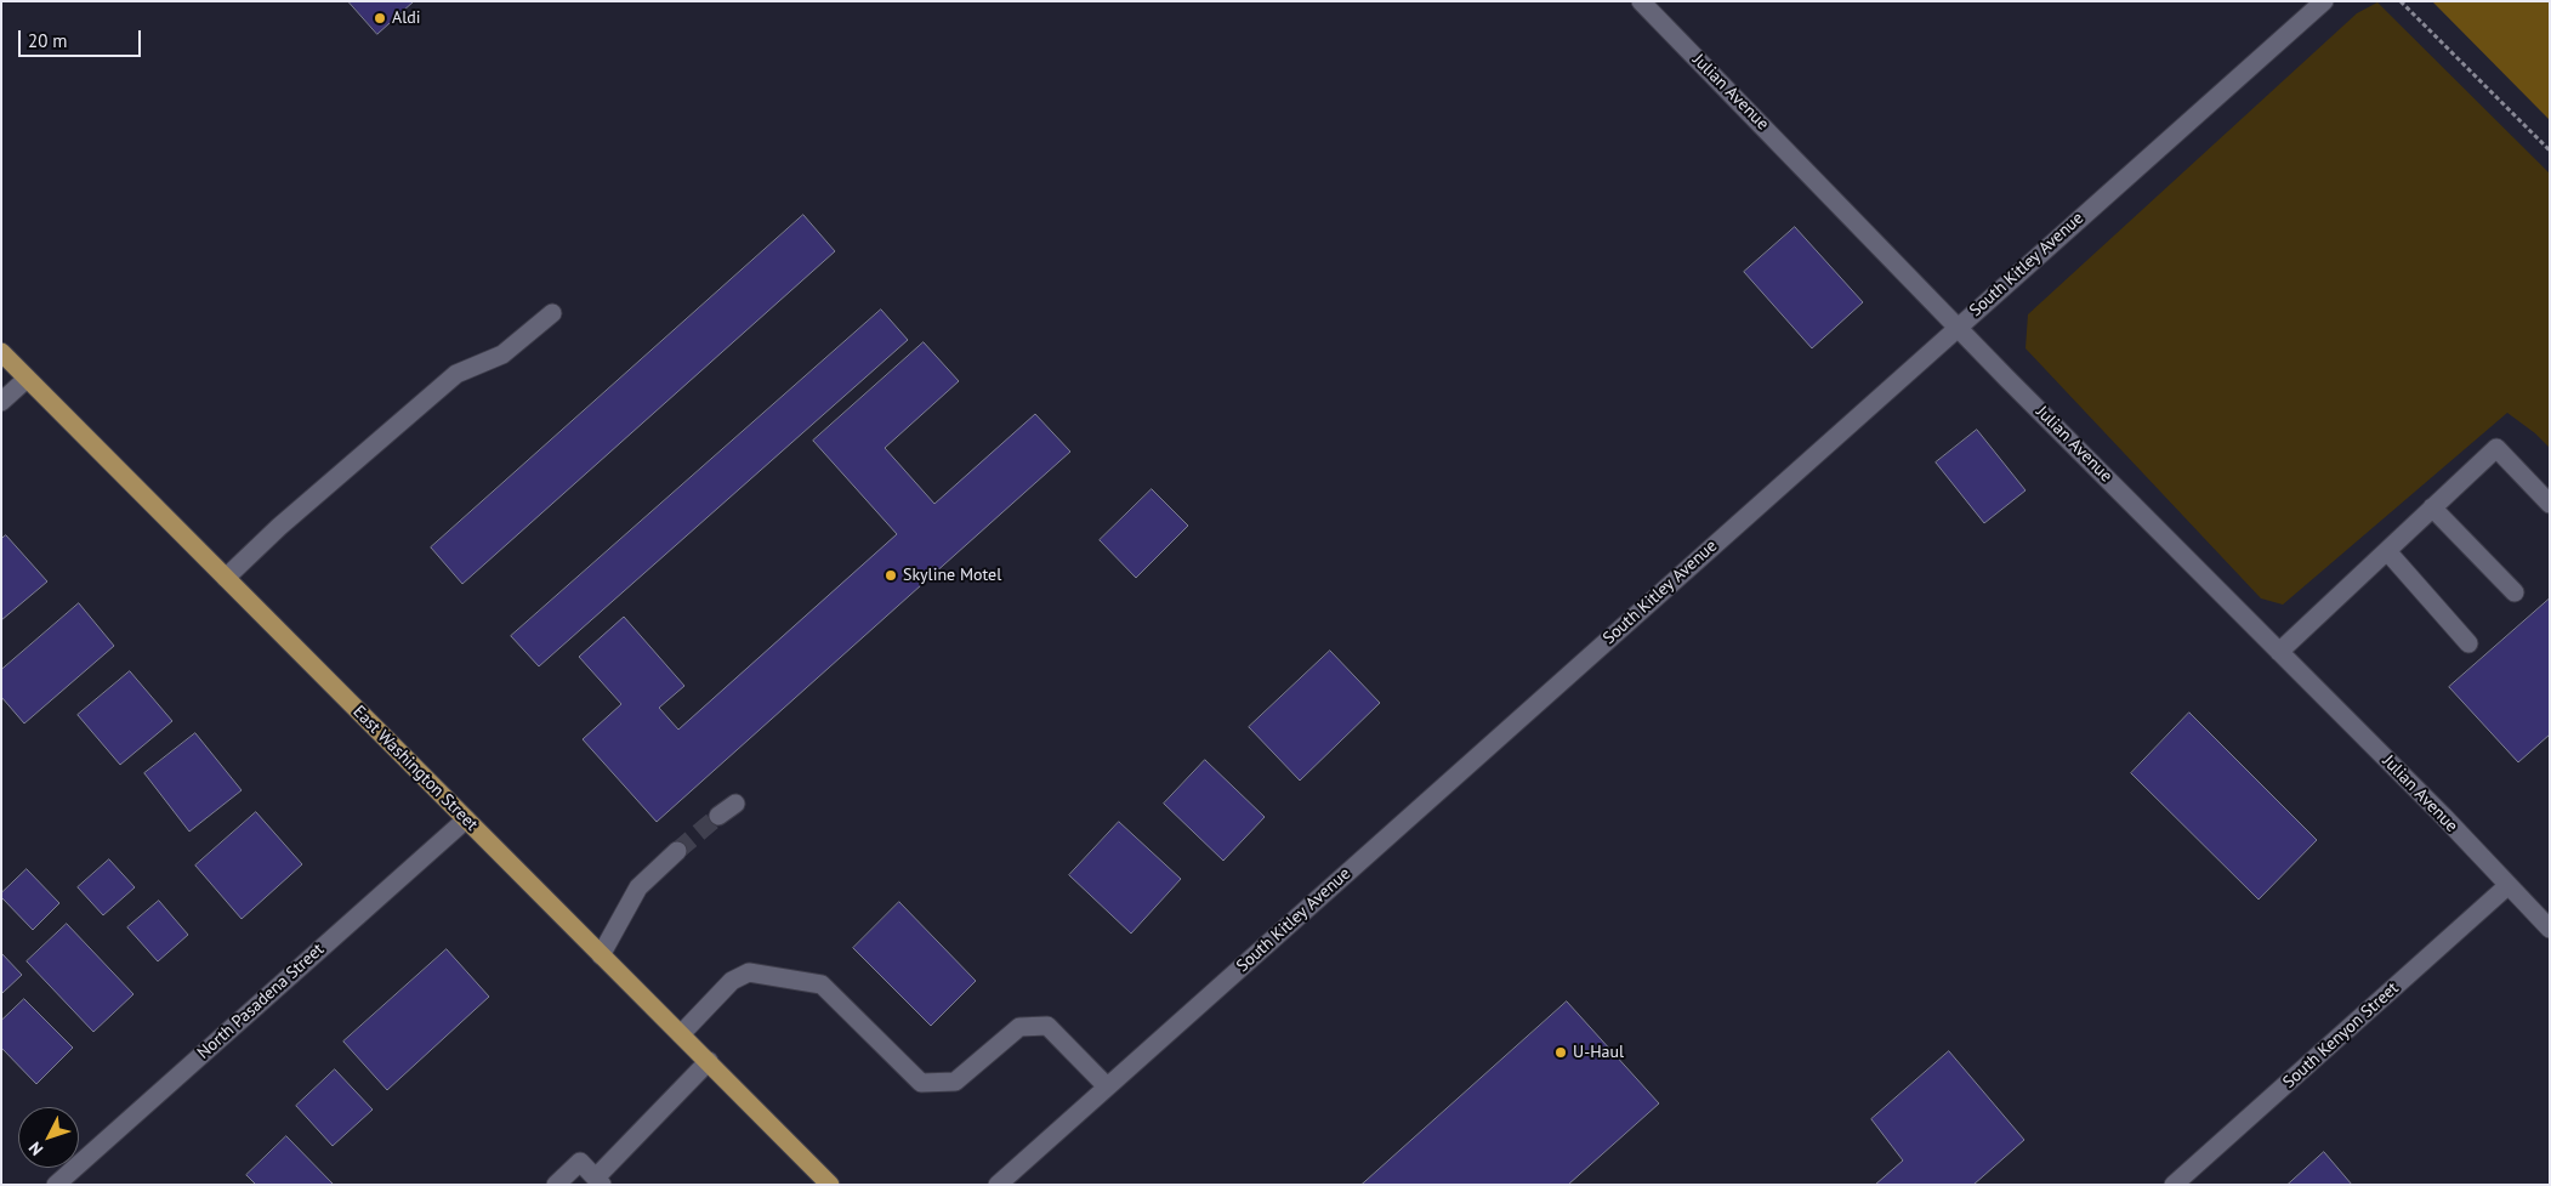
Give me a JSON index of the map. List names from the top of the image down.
{
  "streets": {
    "main road": ["East Washington Street"],
    "street": [
      "Julian Avenue",
      "South Kitley Avenue",
      "North Pasadena Street",
      "South Kenyon Street"
    ]
  },
  "crossings": [
    ["Julian Avenue", "South Kitley Avenue"],
    ["Julian Avenue", "South Kenyon Street"],
    ["East Washington Street", "North Pasadena Street"]
  ],
  "places": ["Aldi", "Skyline Motel", "U-Haul"],
  "scale_bar": "20 m",
  "north": "bottom left"
}
